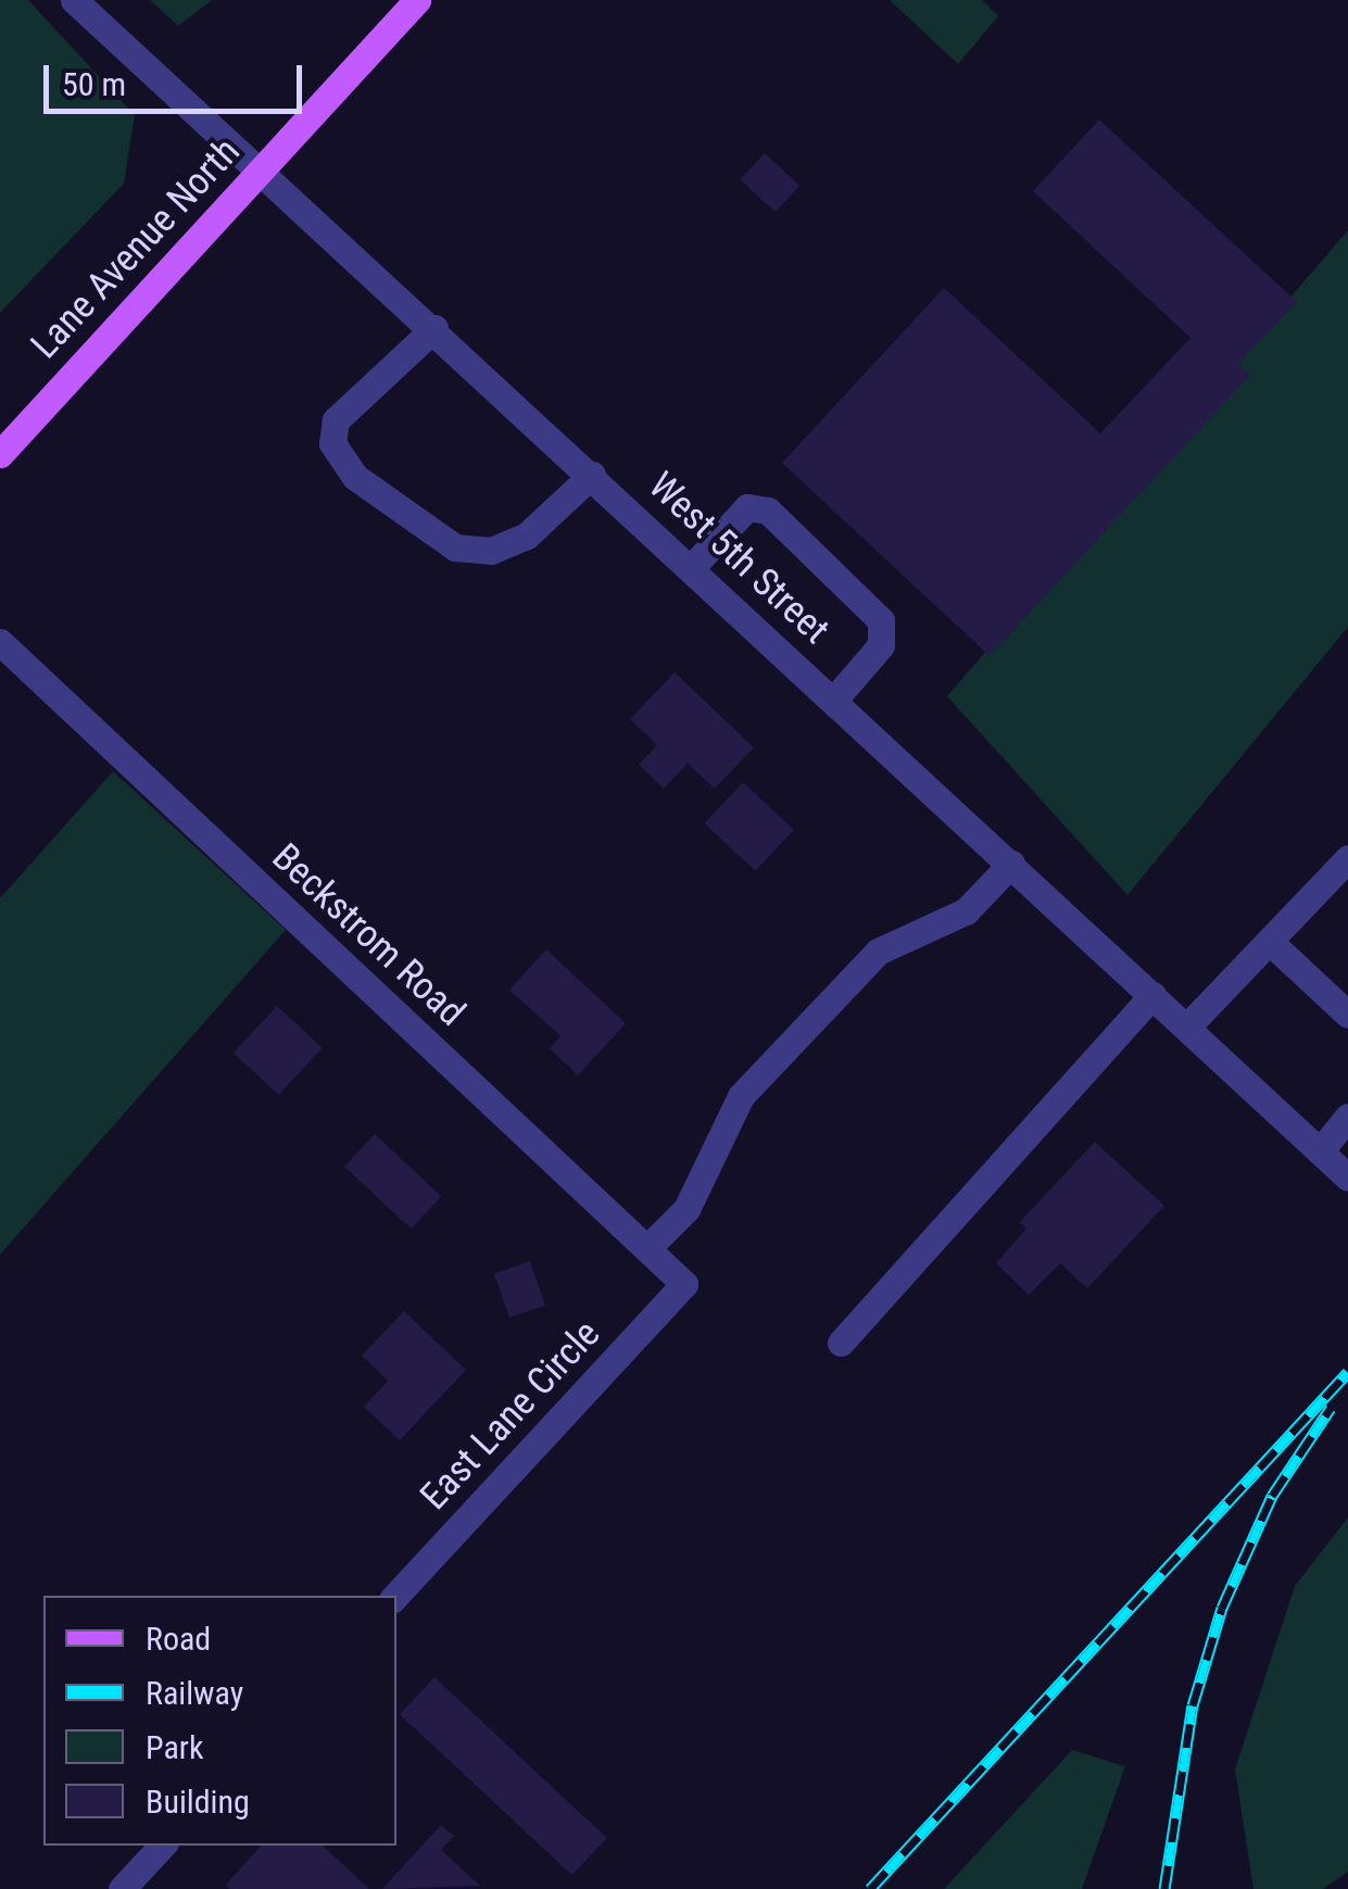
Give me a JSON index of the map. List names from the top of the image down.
{
  "streets": {
    "main road": ["Lane Avenue North"],
    "street": ["West 5th Street", "Beckstrom Road", "East Lane Circle"]
  },
  "crossings": [
    ["Lane Avenue North", "West 5th Street"],
    ["Beckstrom Road", "East Lane Circle"]
  ],
  "legend": [
    "Road",
    "Railway",
    "Park",
    "Building"
  ],
  "scale_bar": "50 m"
}
